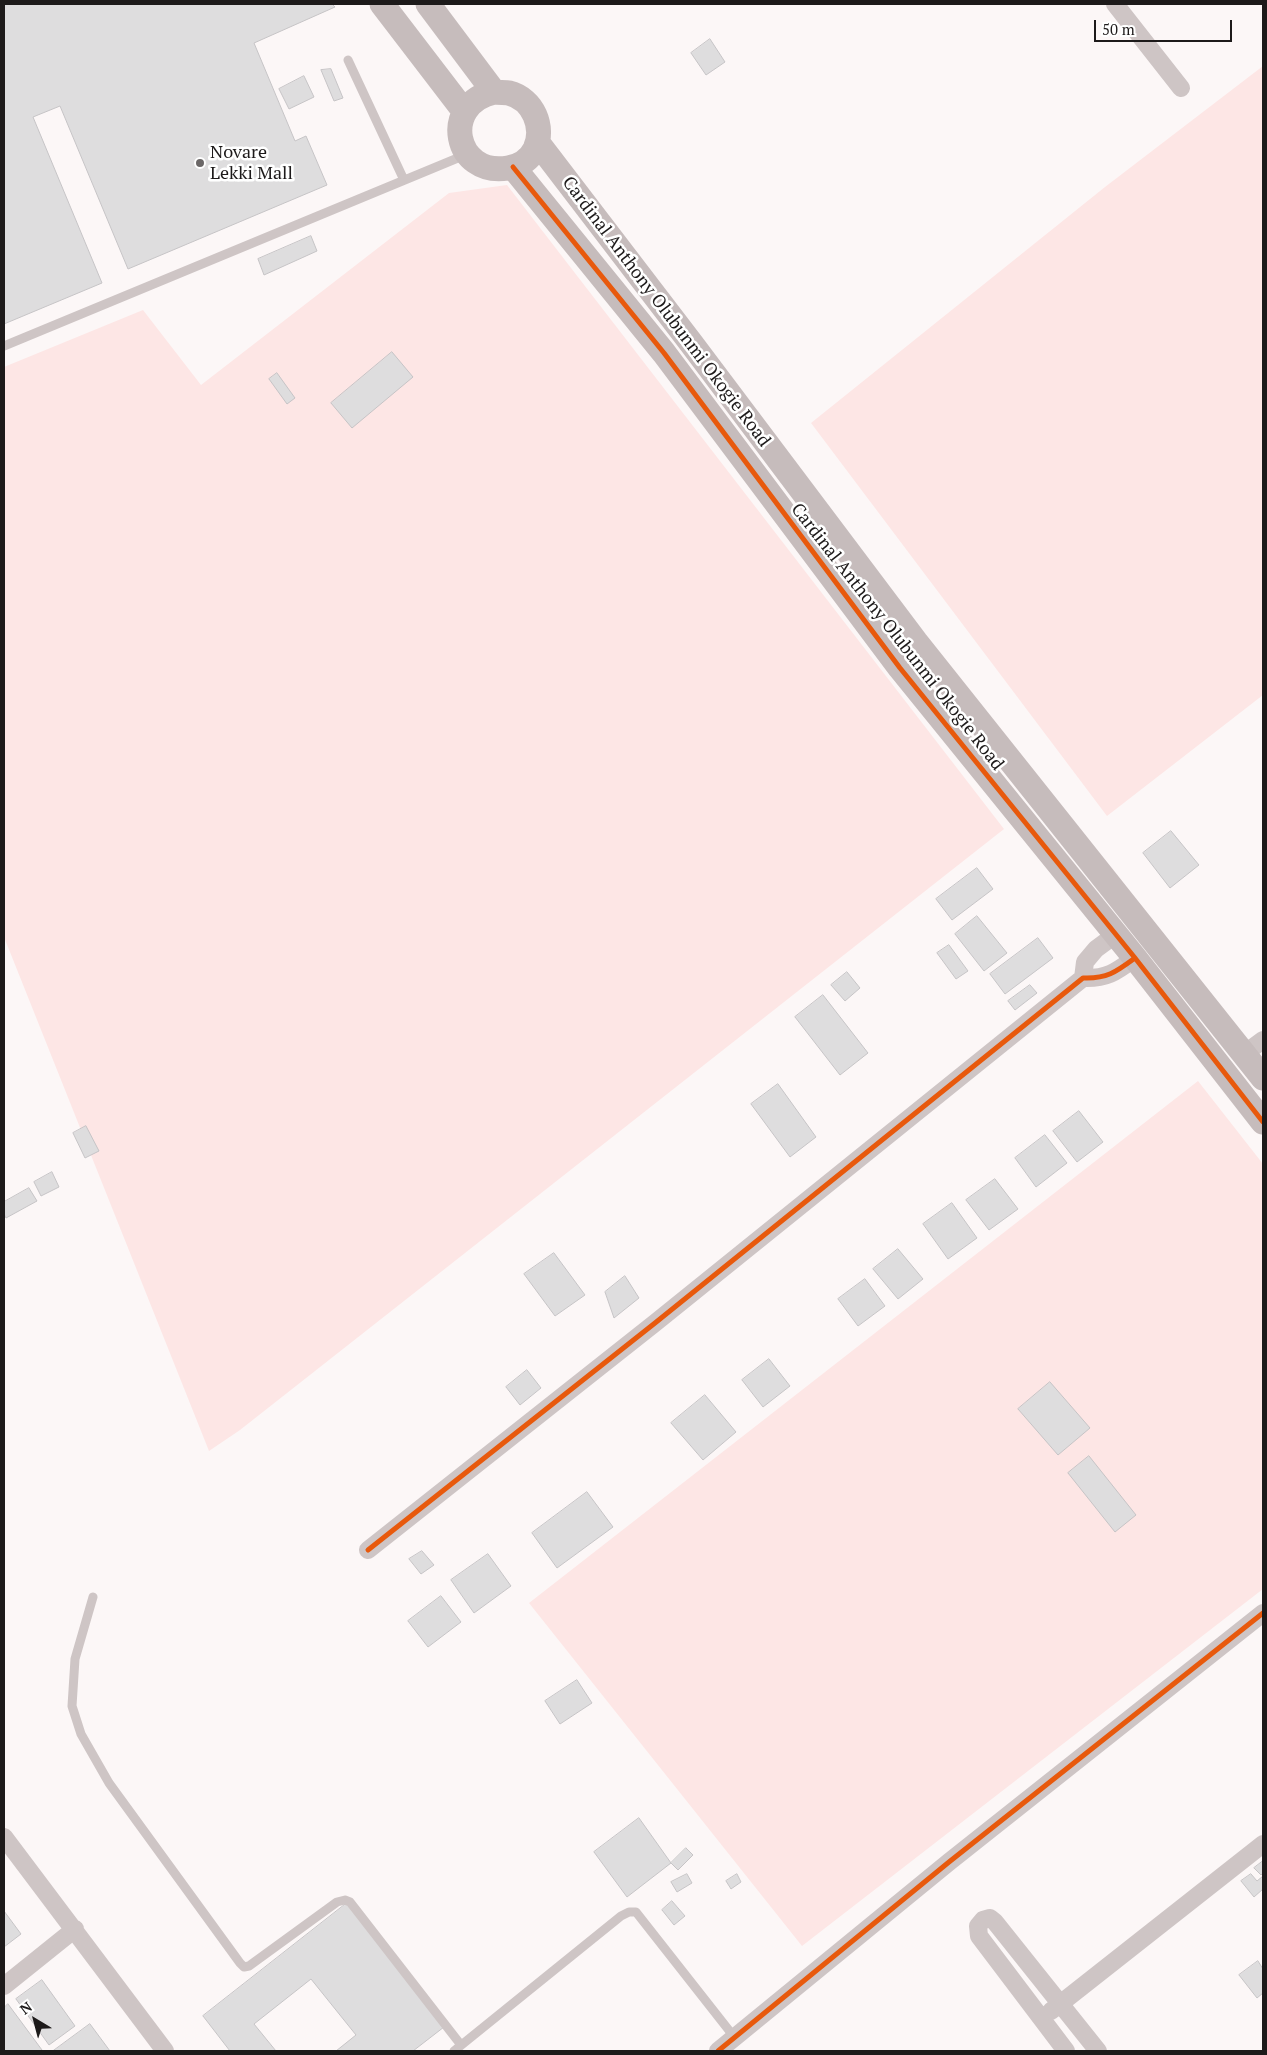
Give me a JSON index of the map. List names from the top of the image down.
{
  "streets": {
    "street": ["Cardinal Anthony Olubunmi Okogie Road"]
  },
  "places": ["Novare Lekki Mall"],
  "scale_bar": "50 m",
  "north": "top left"
}
